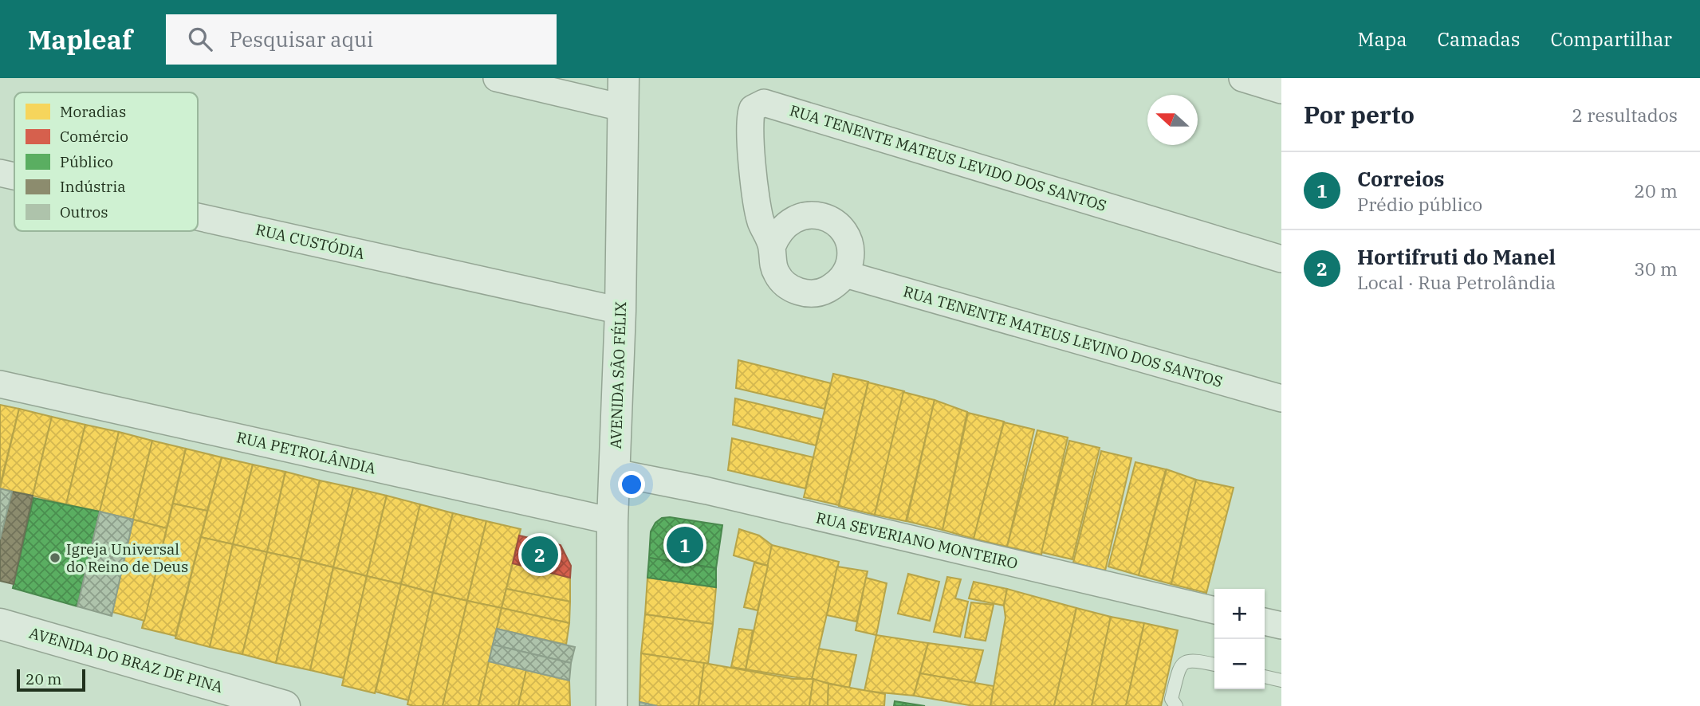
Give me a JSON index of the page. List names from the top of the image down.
{
  "streets": {
    "street": [
      "RUA TENENTE MATEUS LEVIDO DOS SANTOS",
      "RUA CUSTÓDIA",
      "RUA TENENTE MATEUS LEVINO DOS SANTOS",
      "AVENIDA SÃO FÉLIX",
      "RUA PETROLÂNDIA",
      "RUA SEVERIANO MONTEIRO",
      "AVENIDA DO BRAZ DE PINA"
    ]
  },
  "crossings": [
    ["RUA TENENTE MATEUS LEVIDO DOS SANTOS", "RUA TENENTE MATEUS LEVINO DOS SANTOS"],
    ["RUA CUSTÓDIA", "AVENIDA SÃO FÉLIX"],
    ["AVENIDA SÃO FÉLIX", "RUA PETROLÂNDIA"],
    ["AVENIDA SÃO FÉLIX", "RUA SEVERIANO MONTEIRO"]
  ],
  "places": ["Igreja Universal do Reino de Deus"],
  "legend": [
    "Moradias",
    "Comércio",
    "Público",
    "Indústria",
    "Outros"
  ],
  "scale_bar": "20 m",
  "north": "left",
  "page": {
    "header": "Mapleaf",
    "search": "Pesquisar aqui",
    "nav": ["Mapa", "Camadas", "Compartilhar"],
    "heading": ["Por perto", "2 resultados"],
    "list": [
      {
        "mark": "1",
        "name": "Correios",
        "note": "Prédio público",
        "value": "20 m"
      },
      {
        "mark": "2",
        "name": "Hortifruti do Manel",
        "note": "Local · Rua Petrolândia",
        "value": "30 m"
      }
    ],
    "pins": ["1", "2"],
    "map_buttons": ["+", "−"],
    "scale": "20 m"
  }
}
